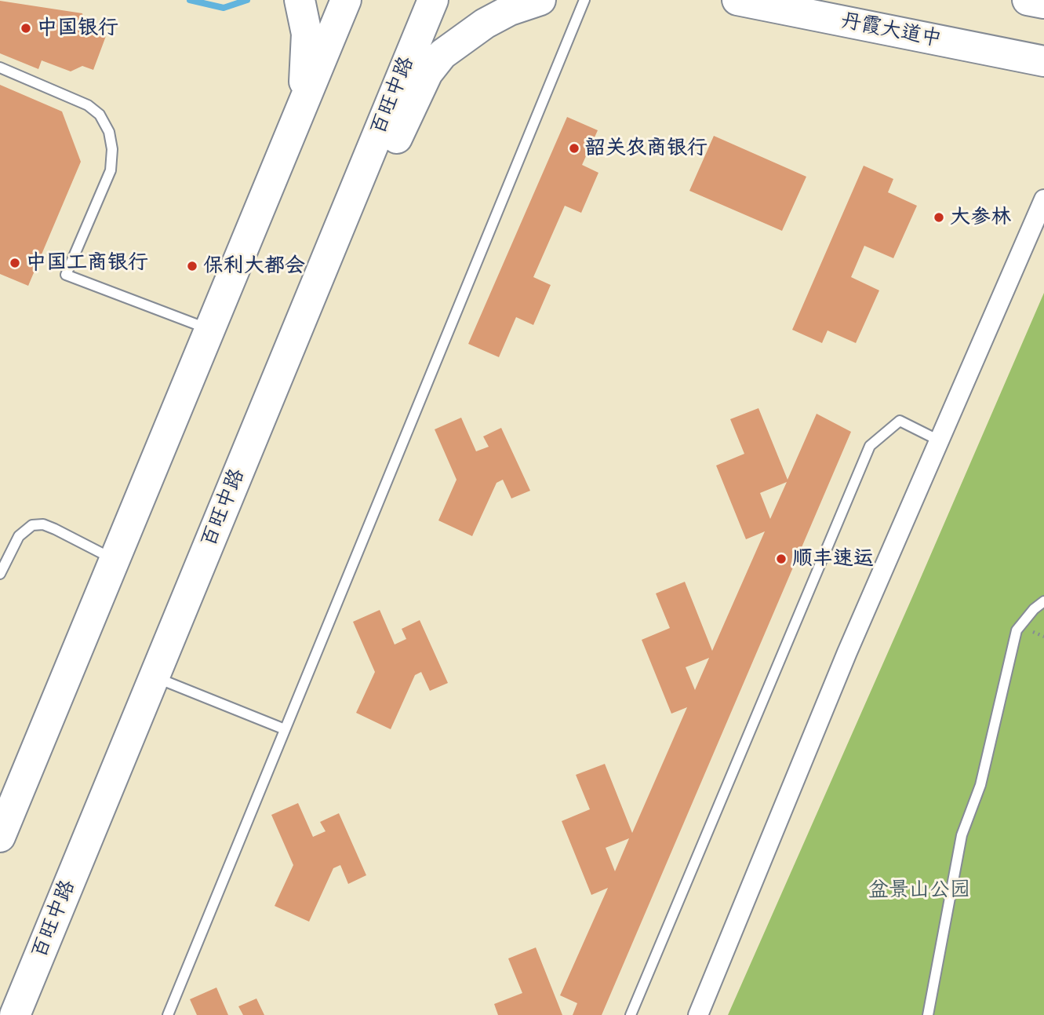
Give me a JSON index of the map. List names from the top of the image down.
{
  "streets": {
    "main road": ["丹霞大道中", "百旺中路"]
  },
  "parks": ["盆景山公园"],
  "places": [
    "中国银行",
    "韶关农商银行",
    "大参林",
    "中国工商银行",
    "保利大都会",
    "顺丰速运"
  ]
}
